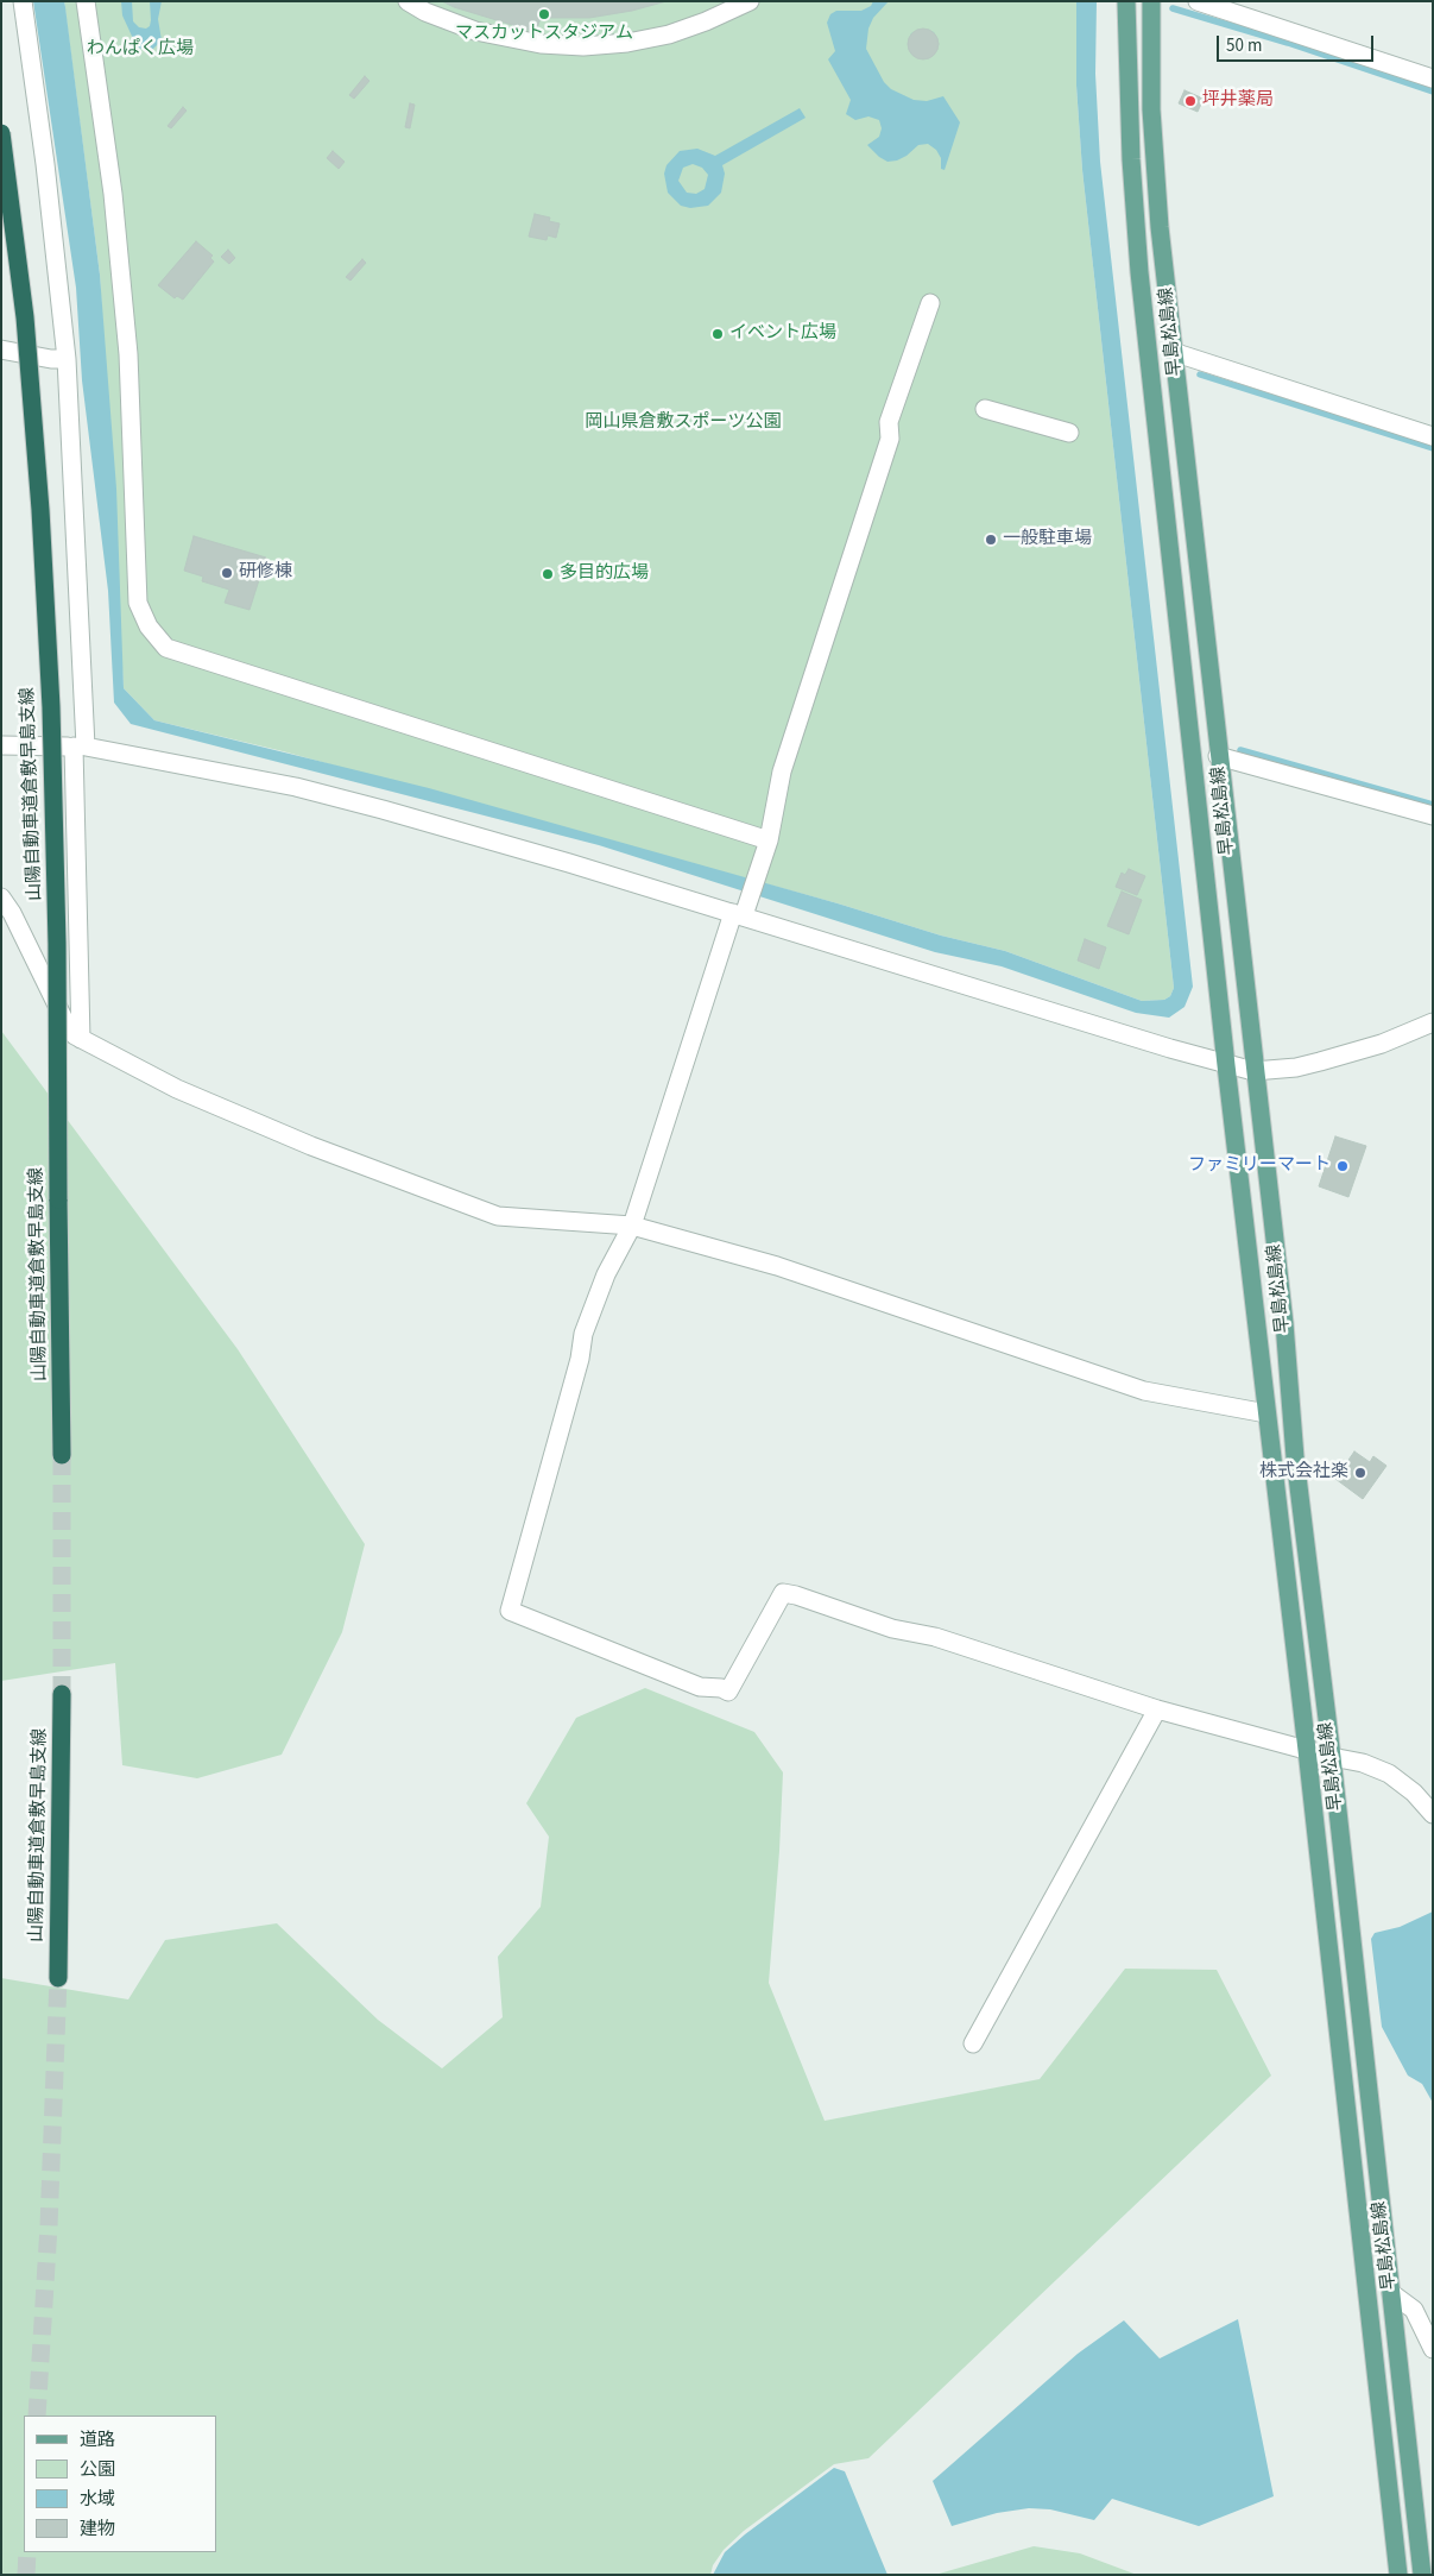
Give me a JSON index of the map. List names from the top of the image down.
{
  "streets": {
    "highway": ["山陽自動車道倉敷早島支線"],
    "main road": ["早島松島線"]
  },
  "parks": ["わんぱく広場", "岡山県倉敷スポーツ公園"],
  "places": [
    "マスカットスタジアム",
    "坪井薬局",
    "イベント広場",
    "一般駐車場",
    "研修棟",
    "多目的広場",
    "ファミリーマート",
    "株式会社楽"
  ],
  "legend": [
    "道路",
    "公園",
    "水域",
    "建物"
  ],
  "scale_bar": "50 m"
}
